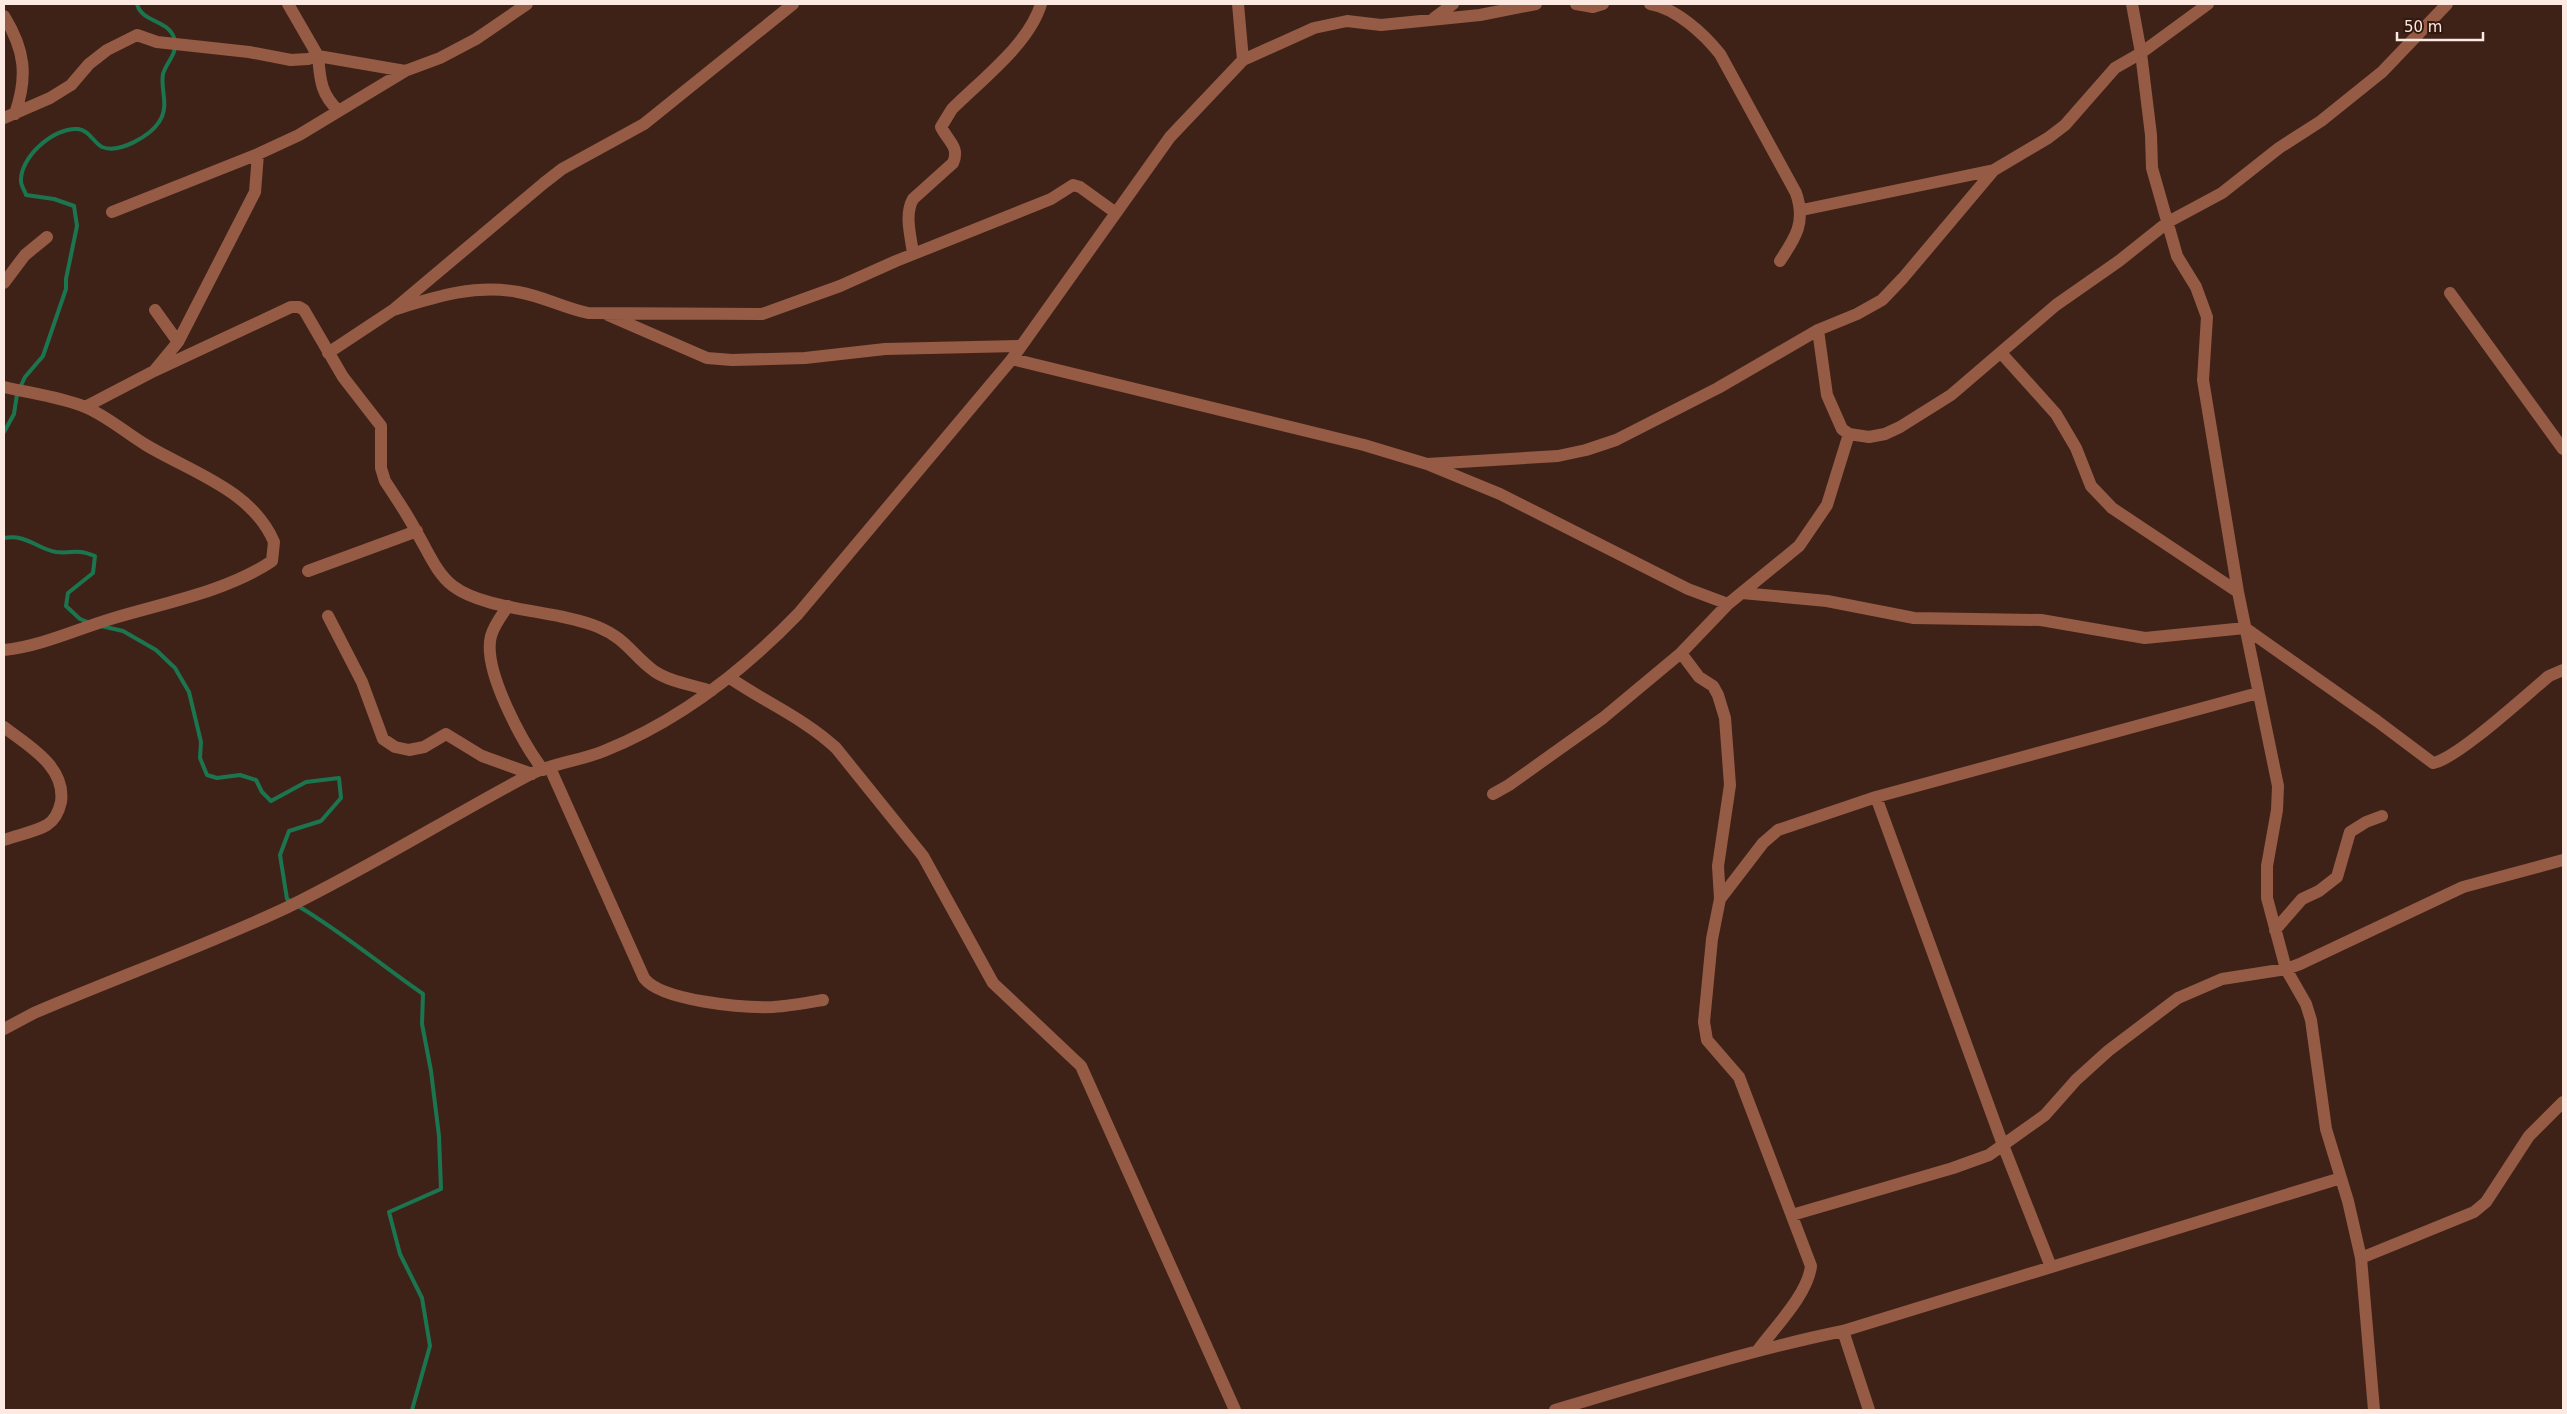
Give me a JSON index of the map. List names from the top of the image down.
{
  "scale_bar": "50 m"
}
